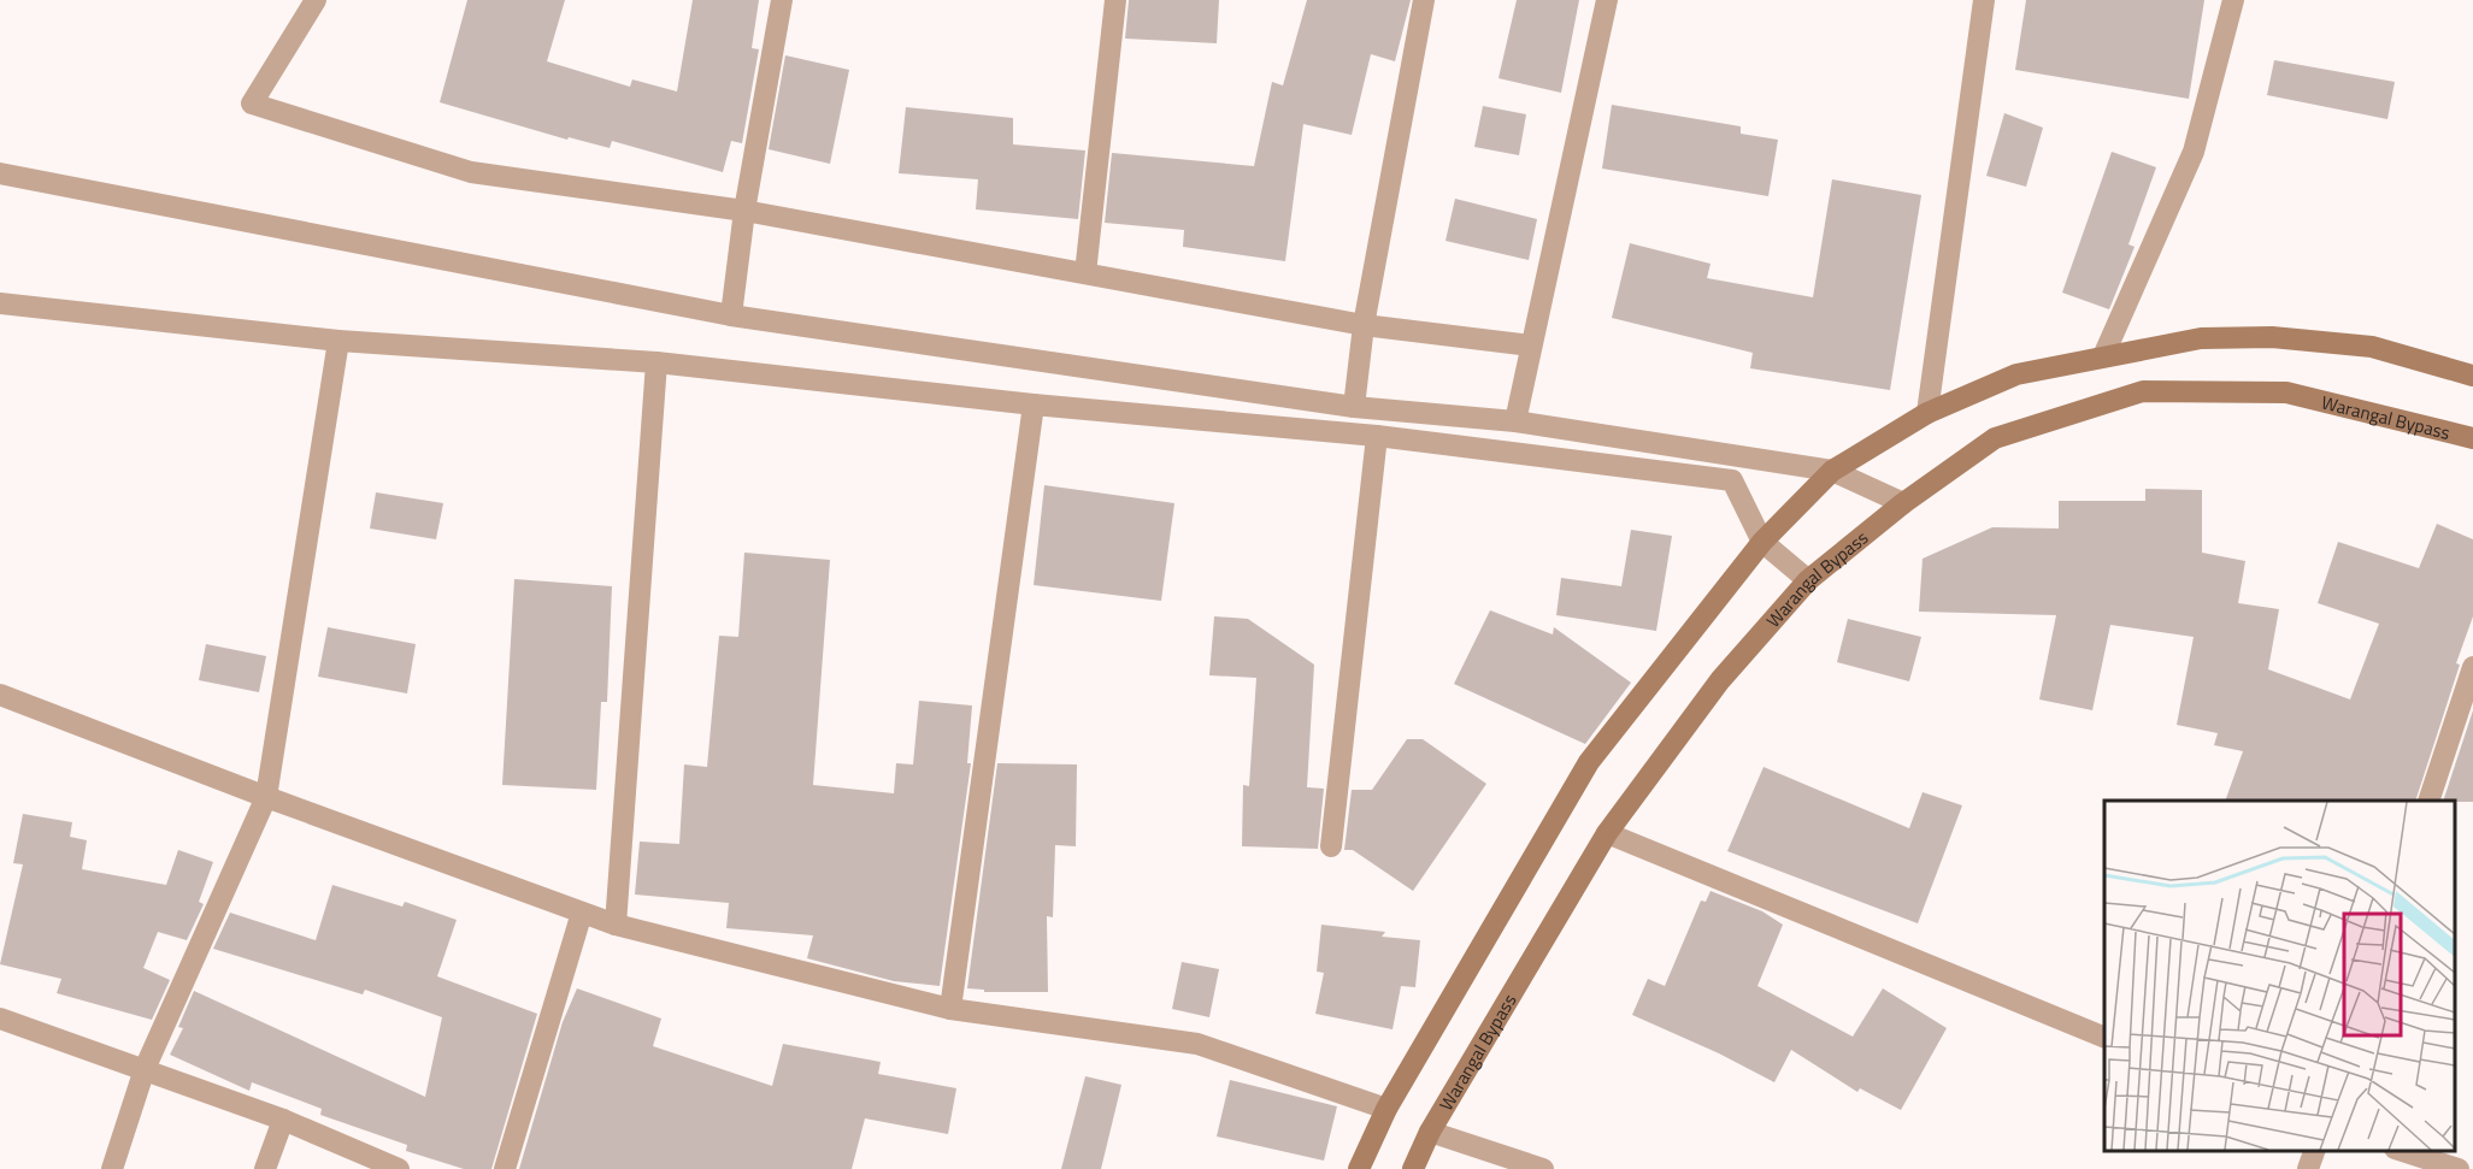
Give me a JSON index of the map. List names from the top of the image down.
{
  "streets": {
    "main road": ["Warangal Bypass"]
  }
}
